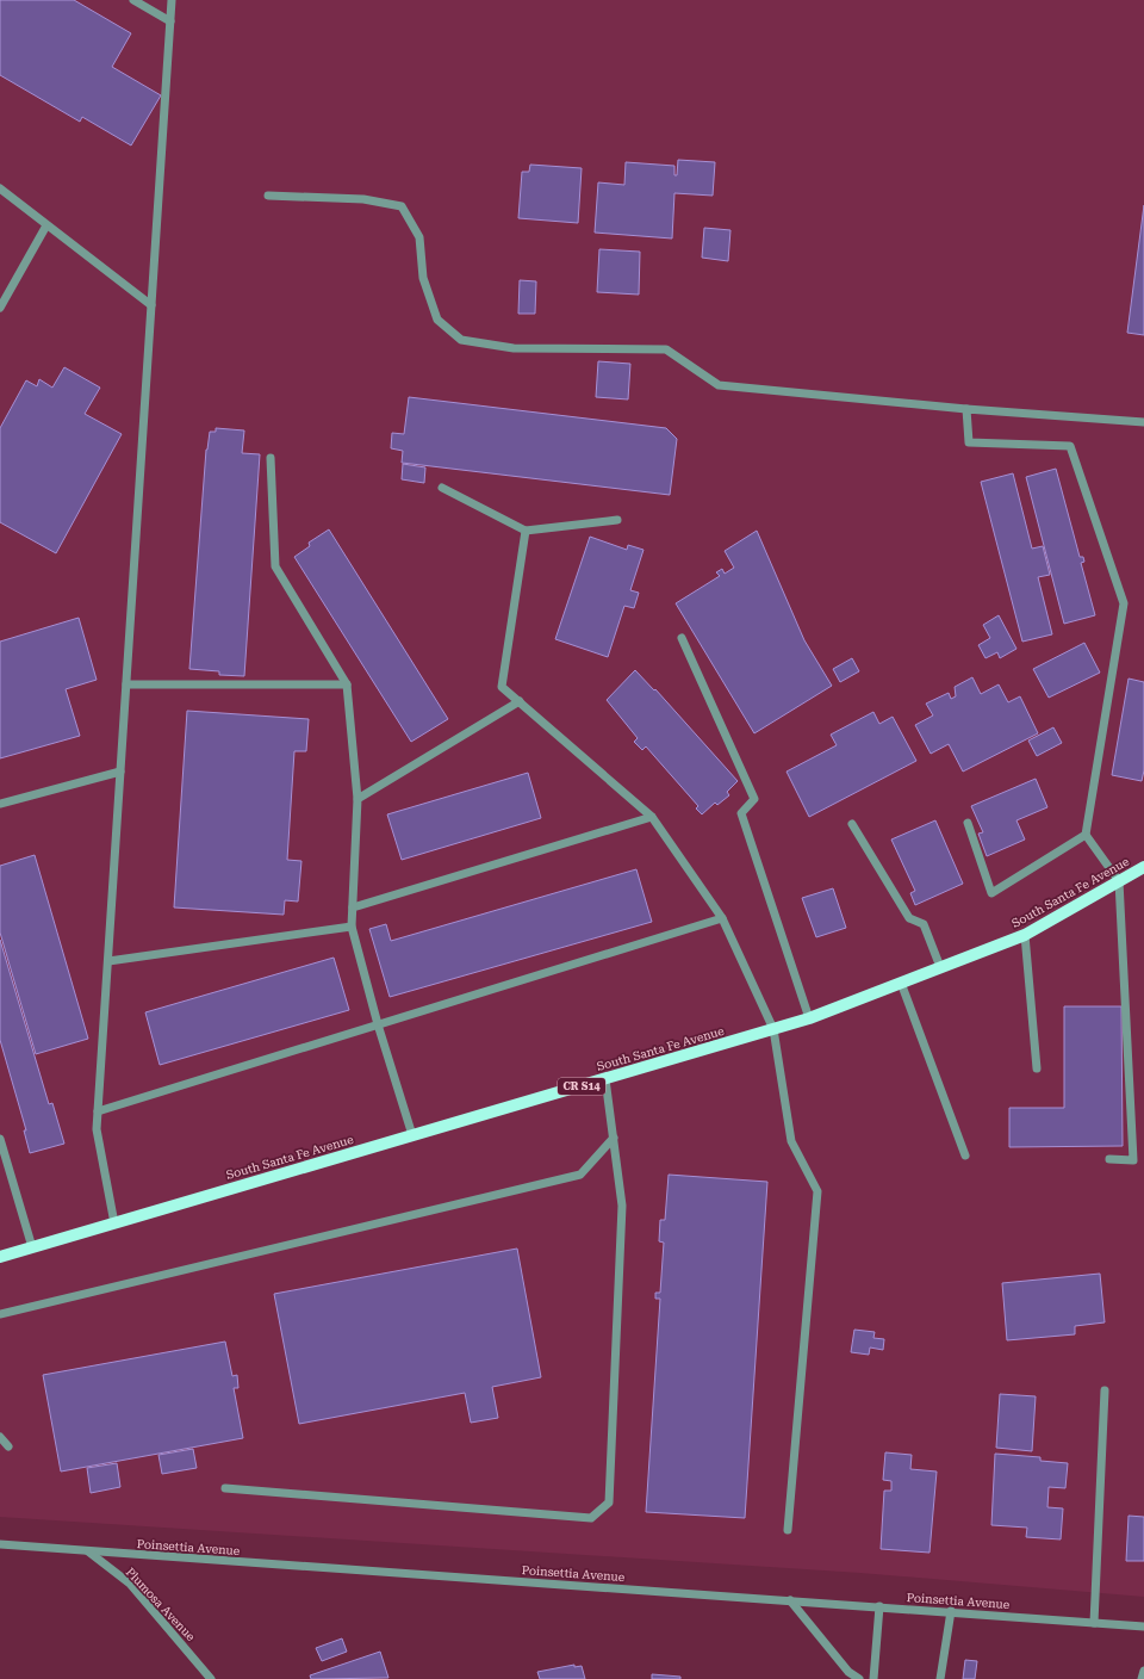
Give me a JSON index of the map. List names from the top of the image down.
{
  "streets": {
    "main road": ["South Santa Fe Avenue", "CR S14"],
    "street": ["Poinsettia Avenue", "Plumosa Avenue"]
  },
  "crossings": [
    ["Poinsettia Avenue", "Plumosa Avenue"]
  ]
}
